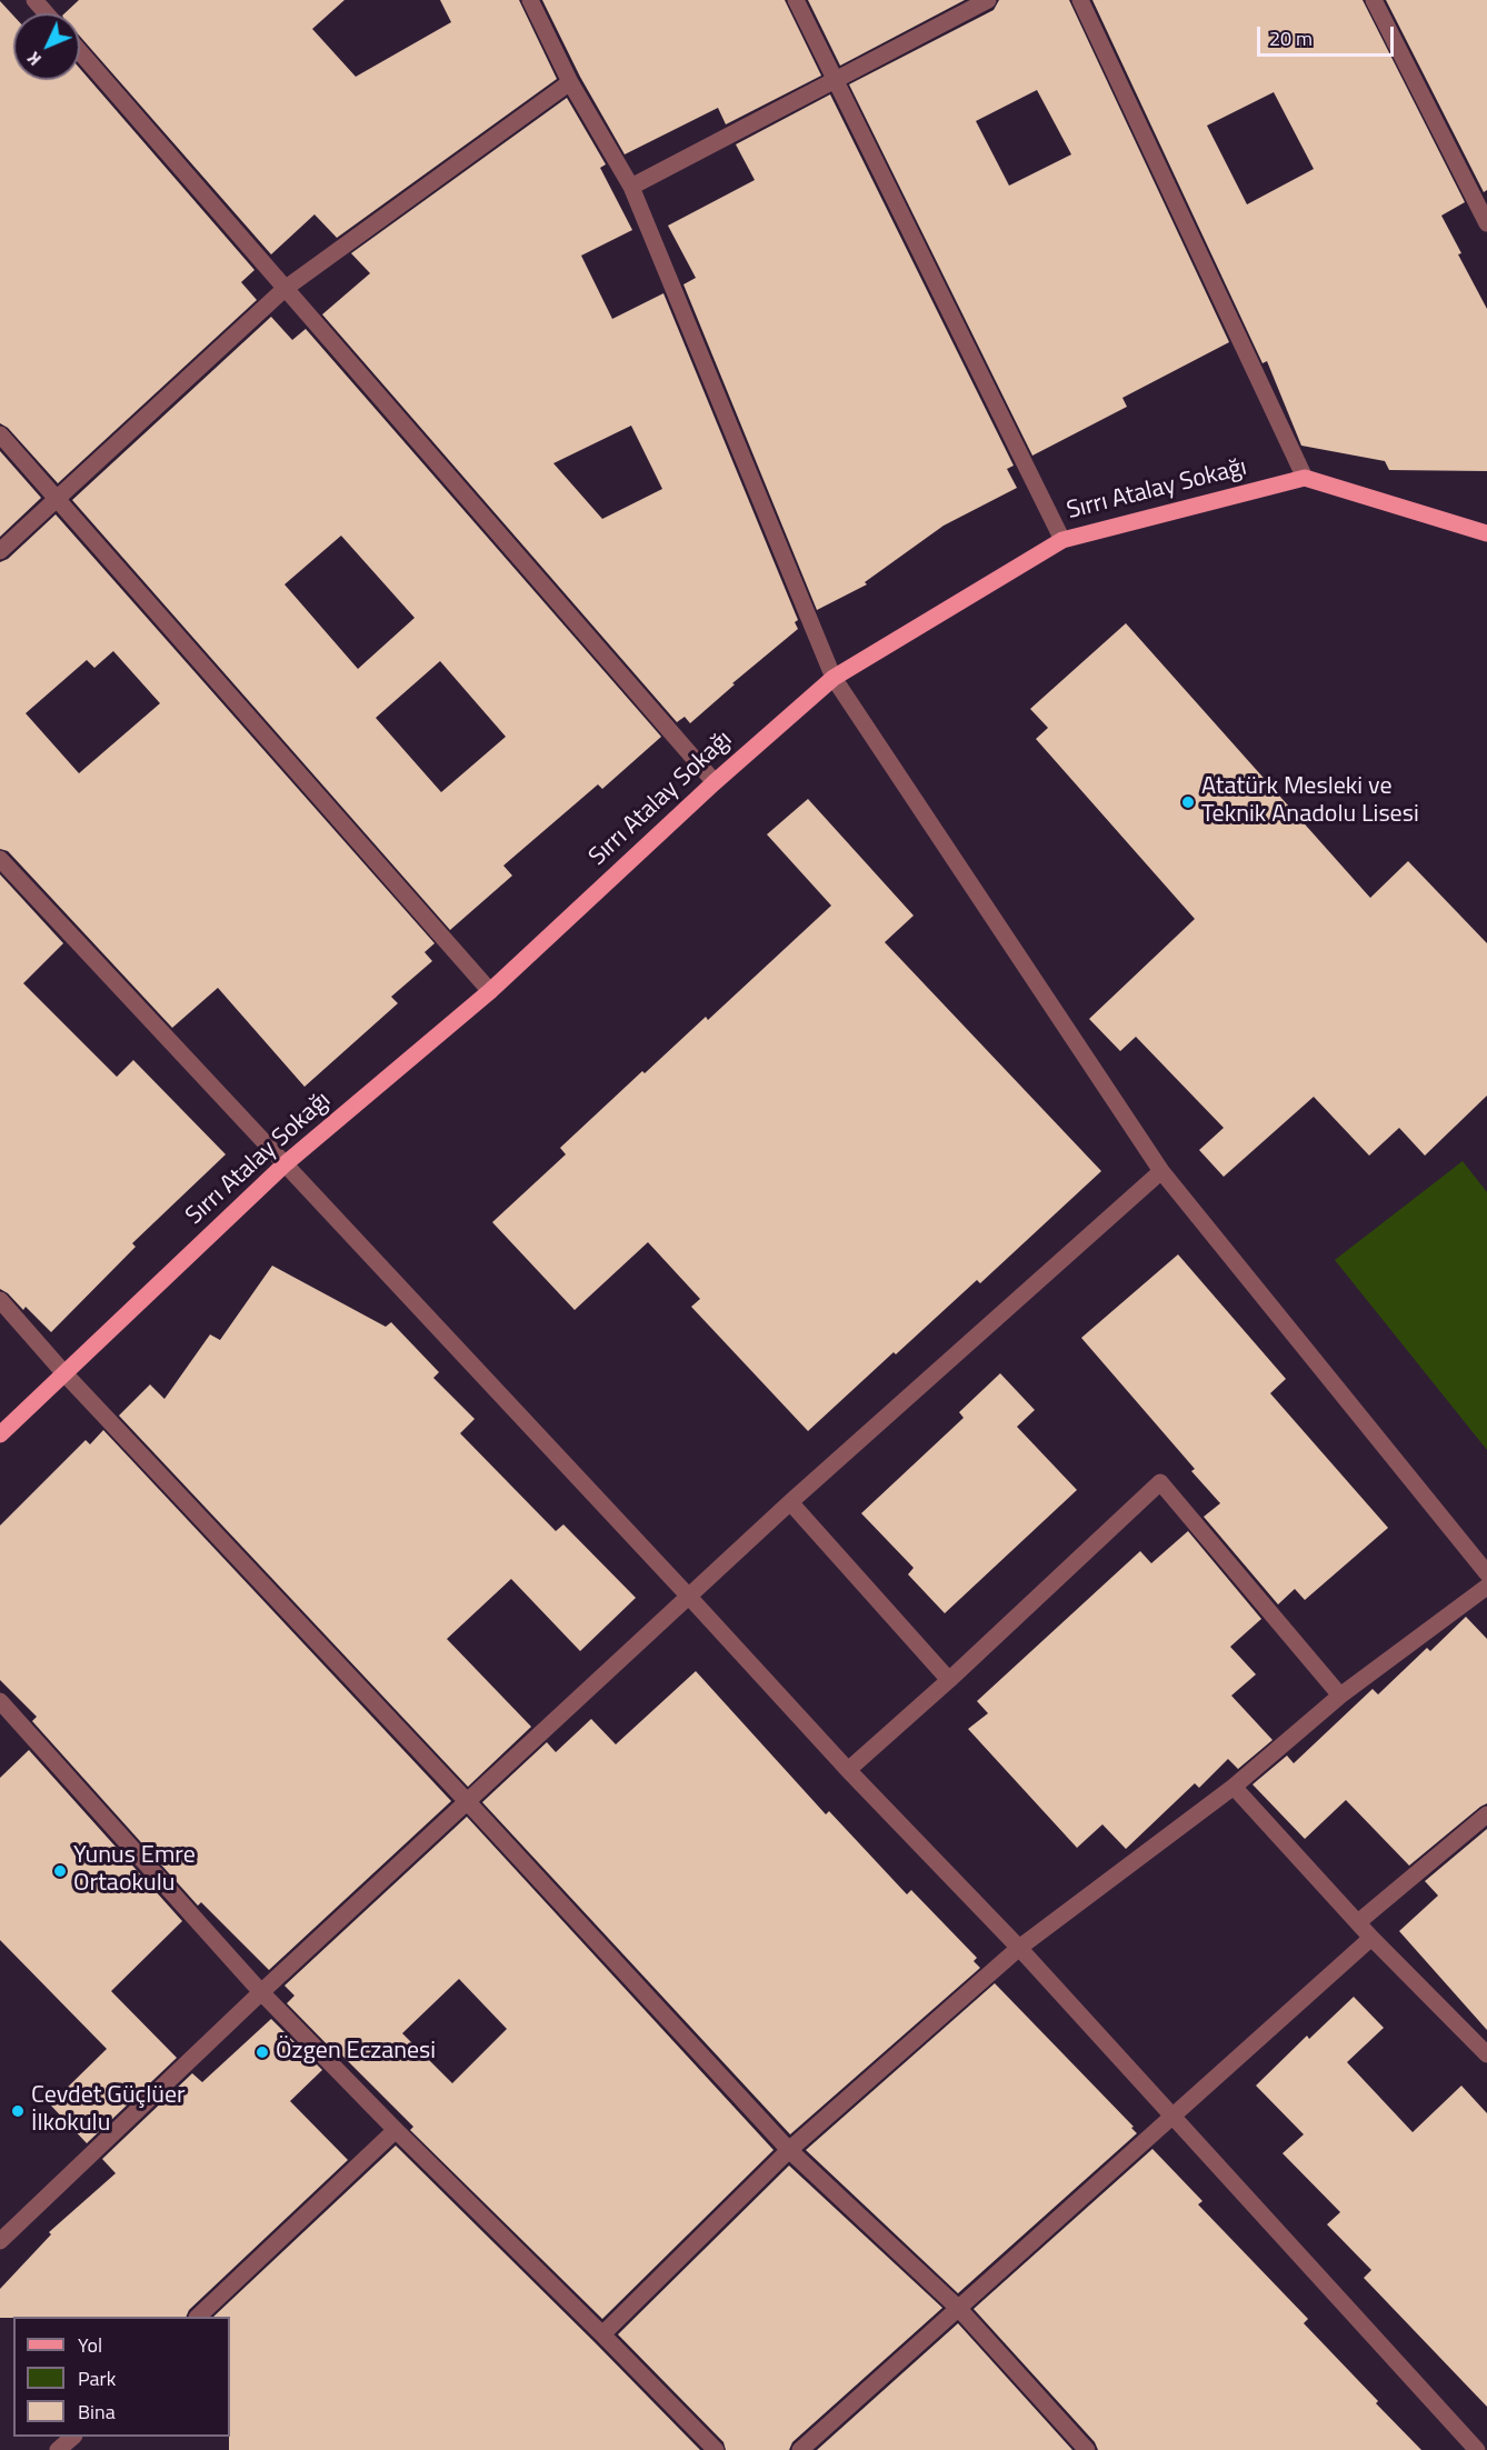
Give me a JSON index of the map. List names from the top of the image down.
{
  "streets": {
    "main road": ["Sırrı Atalay Sokağı"]
  },
  "places": [
    "Atatürk Mesleki ve Teknik Anadolu Lisesi",
    "Yunus Emre Ortaokulu",
    "Özgen Eczanesi",
    "Cevdet Güçlüer İlkokulu"
  ],
  "legend": ["Yol", "Park", "Bina"],
  "scale_bar": "20 m",
  "north": "bottom left"
}
